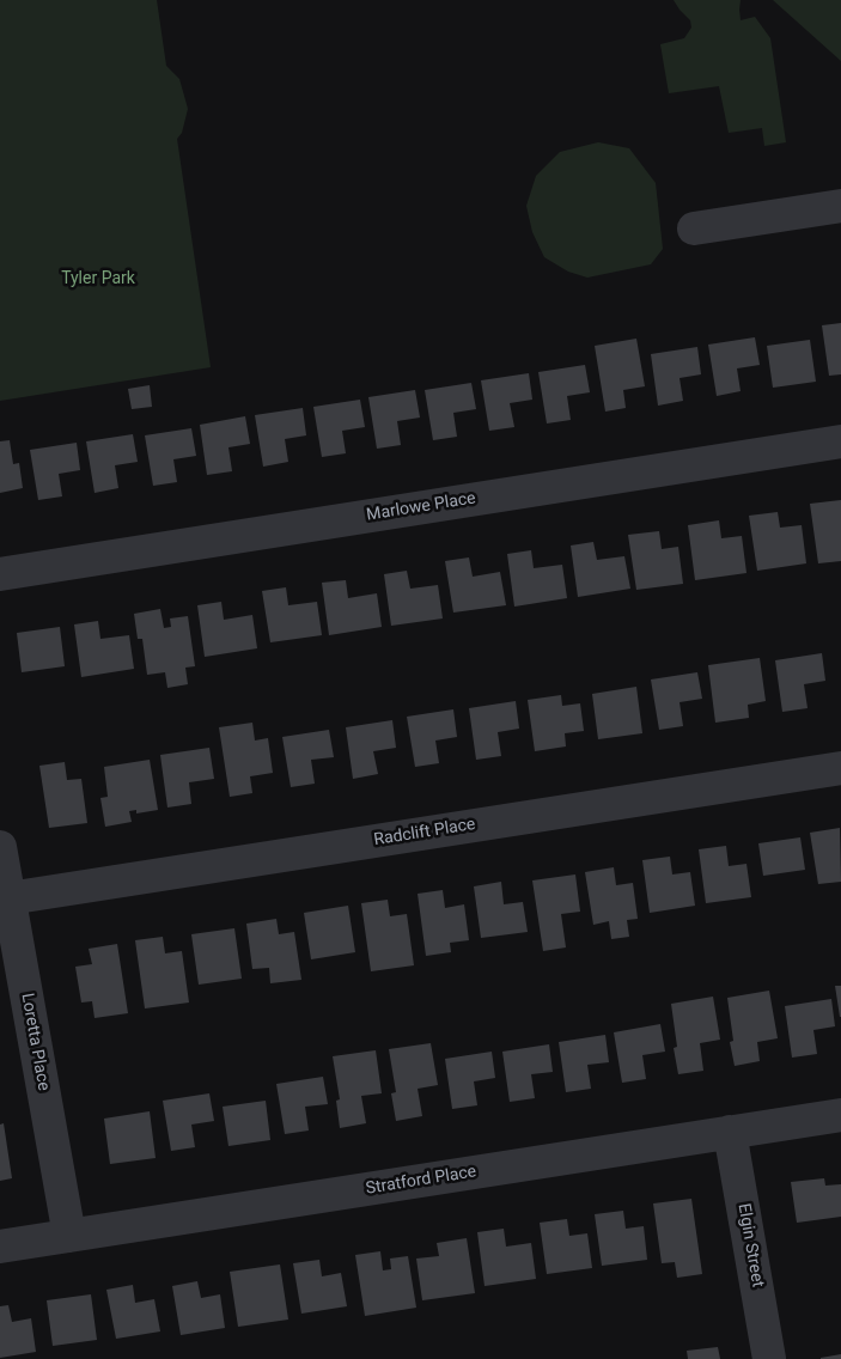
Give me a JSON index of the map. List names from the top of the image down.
{
  "streets": {
    "street": [
      "Marlowe Place",
      "Radclift Place",
      "Loretta Place",
      "Stratford Place",
      "Elgin Street"
    ]
  },
  "crossings": [
    ["Radclift Place", "Loretta Place"],
    ["Loretta Place", "Stratford Place"],
    ["Stratford Place", "Elgin Street"]
  ],
  "parks": ["Tyler Park"]
}
